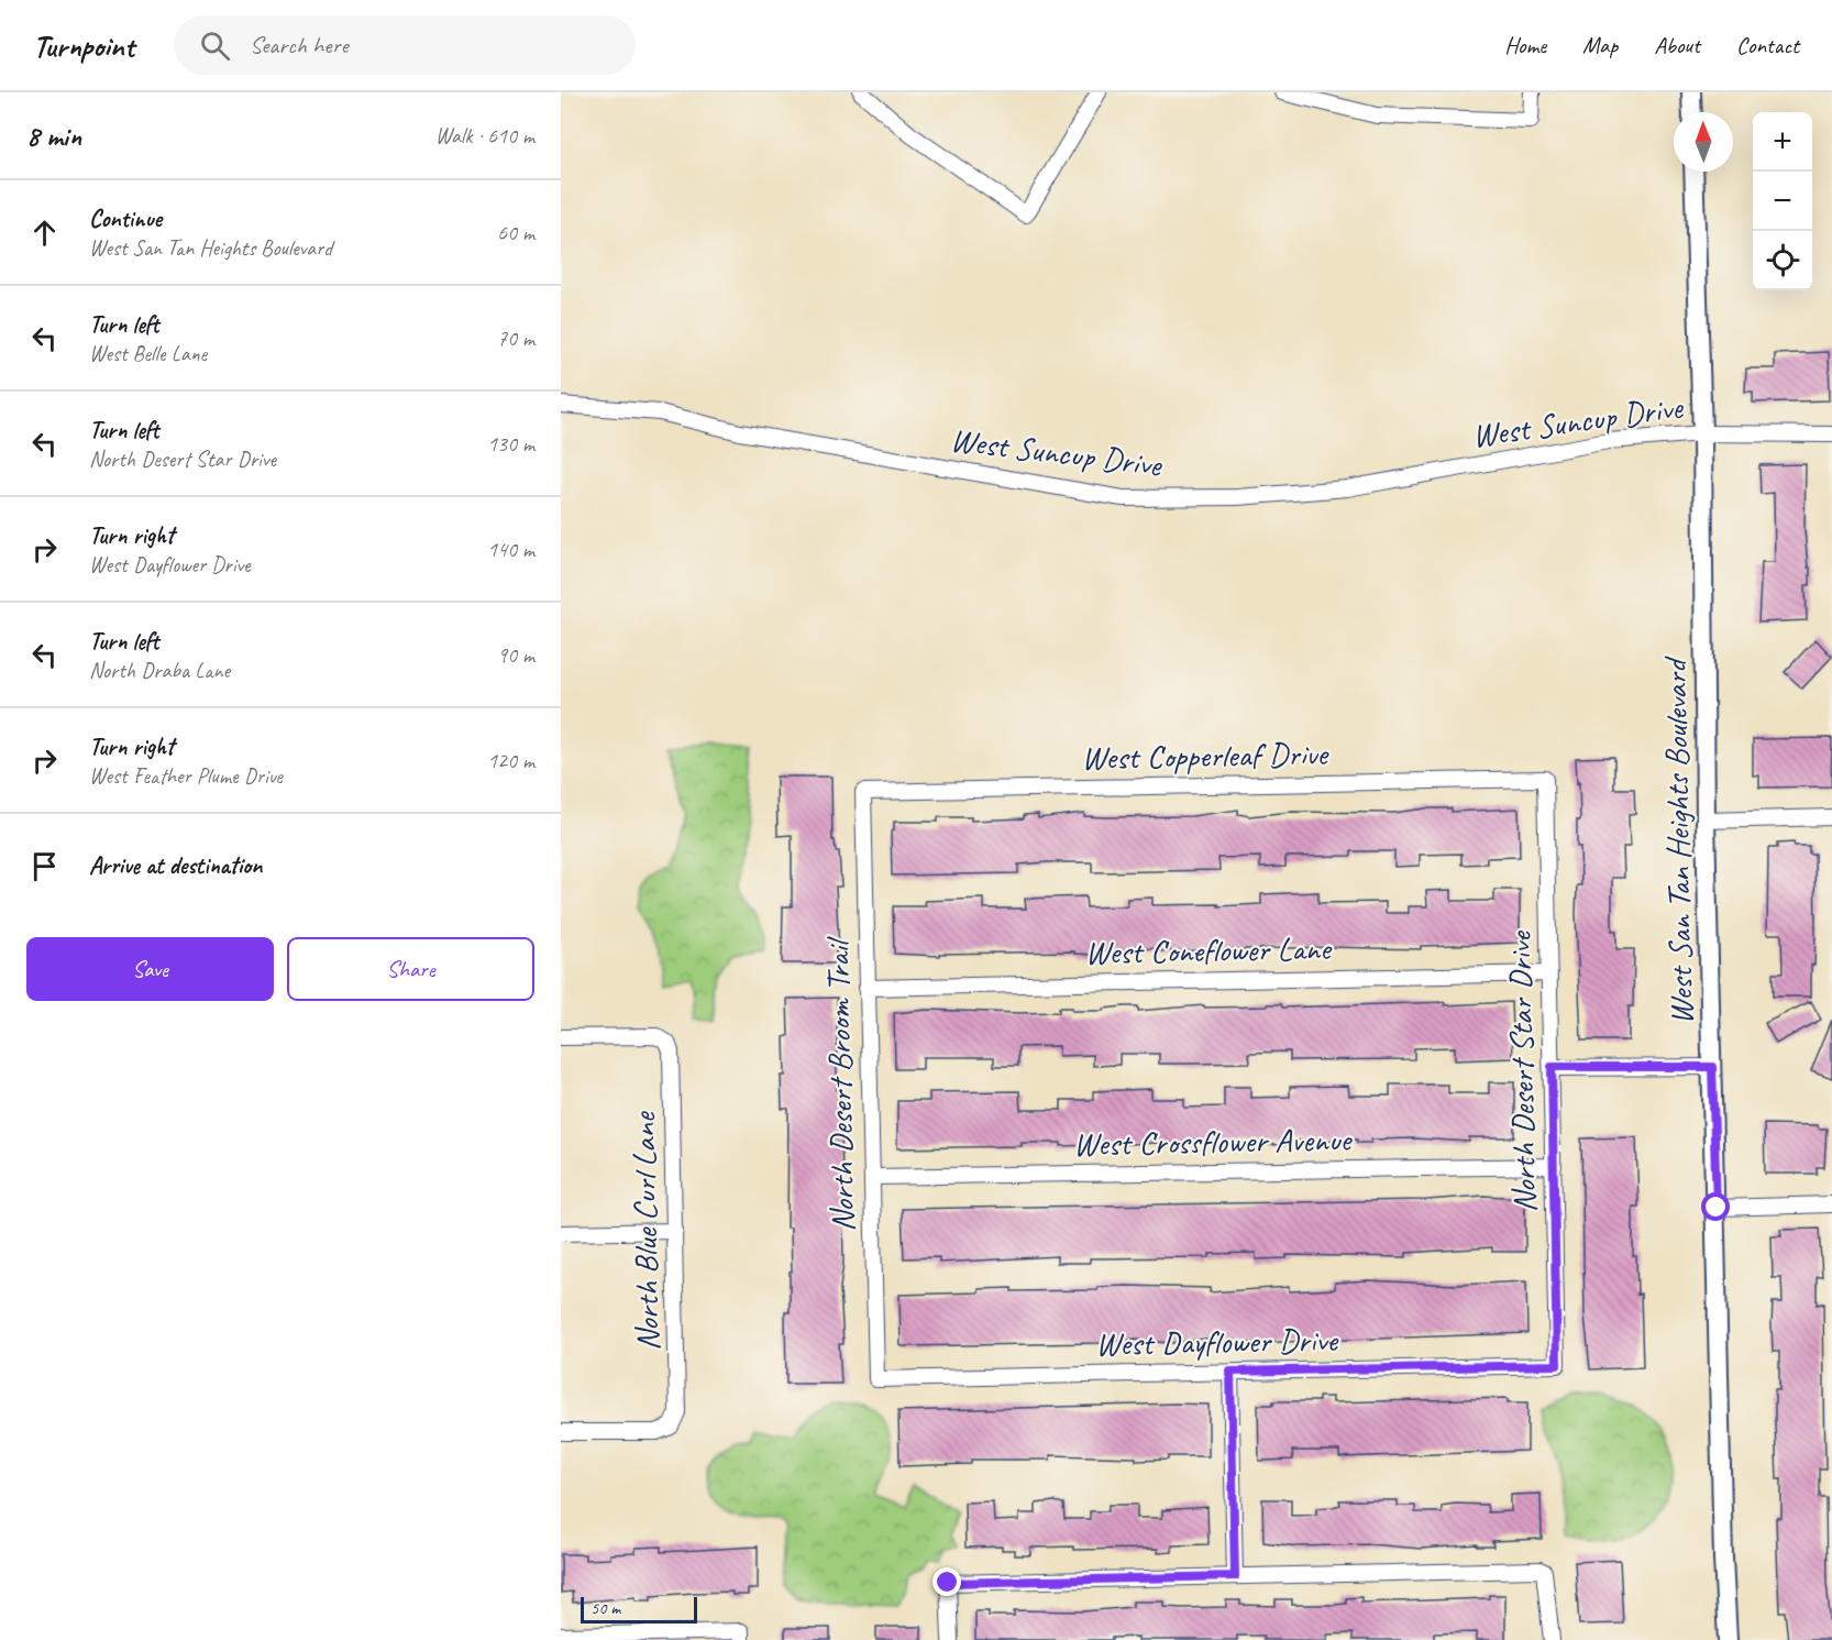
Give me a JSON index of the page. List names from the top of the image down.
{
  "streets": {
    "street": [
      "West Suncup Drive",
      "West Copperleaf Drive",
      "West San Tan Heights Boulevard",
      "West Coneflower Lane",
      "North Desert Star Drive",
      "North Desert Broom Trail",
      "West Crossflower Avenue",
      "North Blue Curl Lane",
      "West Dayflower Drive"
    ]
  },
  "crossings": [
    ["West Suncup Drive", "West San Tan Heights Boulevard"],
    ["West Copperleaf Drive", "North Desert Star Drive"],
    ["West Copperleaf Drive", "North Desert Broom Trail"],
    ["West Coneflower Lane", "North Desert Star Drive"],
    ["West Coneflower Lane", "North Desert Broom Trail"],
    ["North Desert Star Drive", "West Crossflower Avenue"],
    ["North Desert Star Drive", "West Dayflower Drive"],
    ["North Desert Broom Trail", "West Crossflower Avenue"],
    ["North Desert Broom Trail", "West Dayflower Drive"]
  ],
  "scale_bar": "50 m",
  "north": "top",
  "page": {
    "header": "Turnpoint",
    "search": "Search here",
    "nav": [
      "Home",
      "Map",
      "About",
      "Contact"
    ],
    "heading": ["8 min", "Walk · 610 m"],
    "map_buttons": ["+", "−"],
    "list": [
      ["Continue", "West San Tan Heights Boulevard", "60 m"],
      ["Turn left", "West Belle Lane", "70 m"],
      ["Turn left", "North Desert Star Drive", "130 m"],
      ["Turn right", "West Dayflower Drive", "140 m"],
      ["Turn left", "North Draba Lane", "90 m"],
      ["Turn right", "West Feather Plume Drive", "120 m"],
      "Arrive at destination"
    ],
    "buttons": ["Save", "Share"],
    "scale": "50 m"
  }
}
